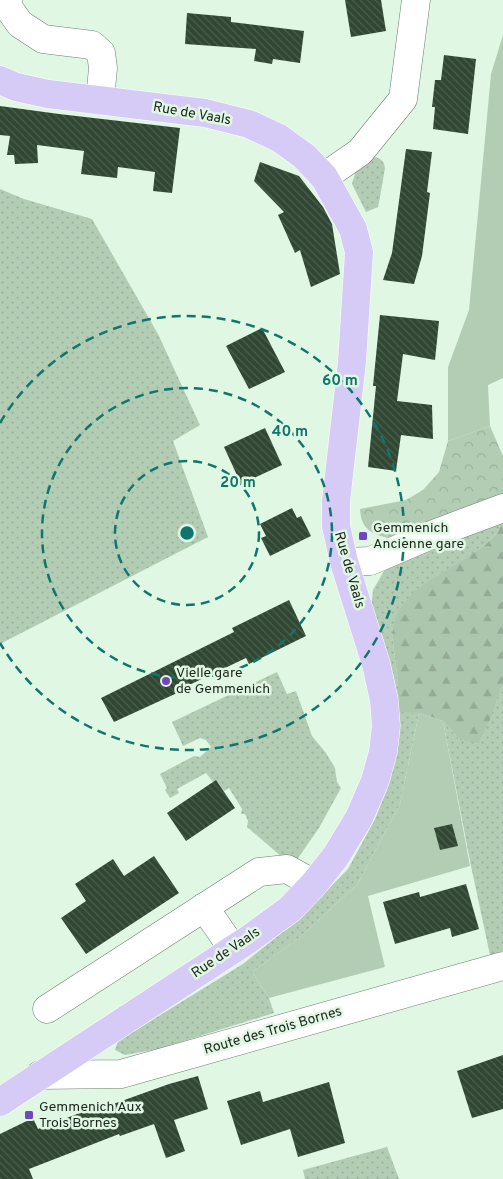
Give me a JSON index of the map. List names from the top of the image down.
{
  "streets": {
    "main road": ["Rue de Vaals"],
    "street": ["Route des Trois Bornes"]
  },
  "crossings": [
    ["Rue de Vaals", "Route des Trois Bornes"]
  ],
  "places": {
    "transit": ["Gemmenich Ancienne gare", "Gemmenich Aux Trois Bornes"],
    "other": ["Vielle gare de Gemmenich"]
  },
  "rings": ["60 m", "40 m", "20 m"]
}
